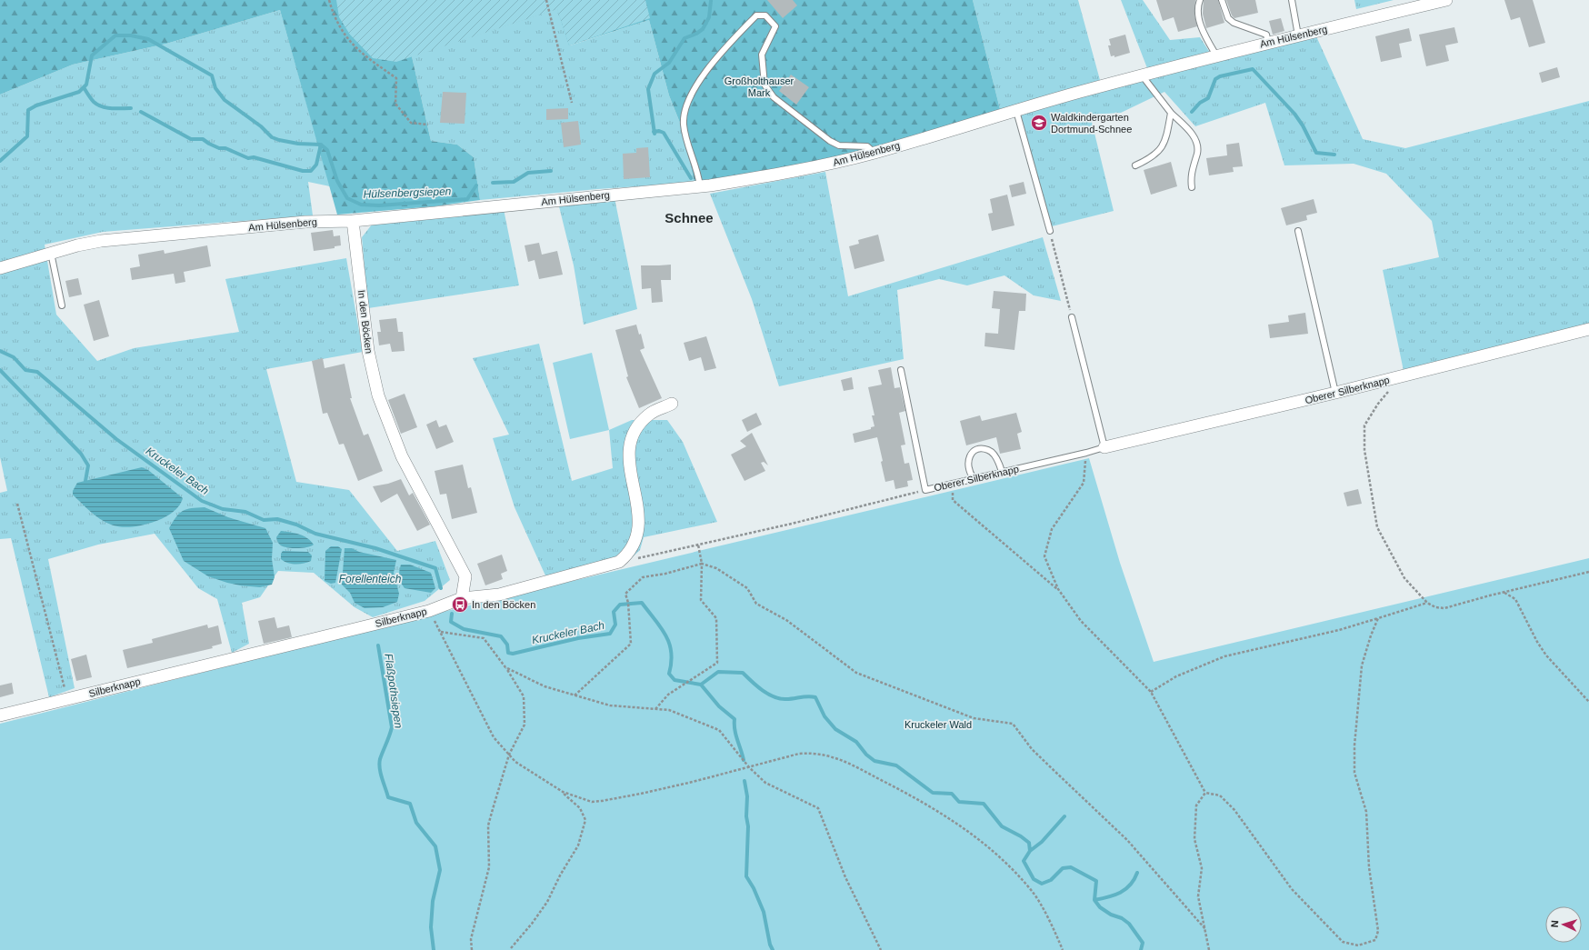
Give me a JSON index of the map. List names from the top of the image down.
{
  "streets": {
    "street": [
      "Am Hülsenberg",
      "In den Böcken",
      "Oberer Silberknapp",
      "Silberknapp"
    ]
  },
  "crossings": [
    ["Am Hülsenberg", "In den Böcken"],
    ["In den Böcken", "Silberknapp"]
  ],
  "districts": ["Schnee"],
  "water": [
    "Hülsenbergsiepen",
    "Kruckeler Bach",
    "Forellenteich",
    "Flaßpothsiepen"
  ],
  "parks": ["Großholthauser Mark", "Kruckeler Wald"],
  "places": {
    "school or university": ["Waldkindergarten Dortmund-Schnee"],
    "bus stop": ["In den Böcken"]
  },
  "north": "left"
}
